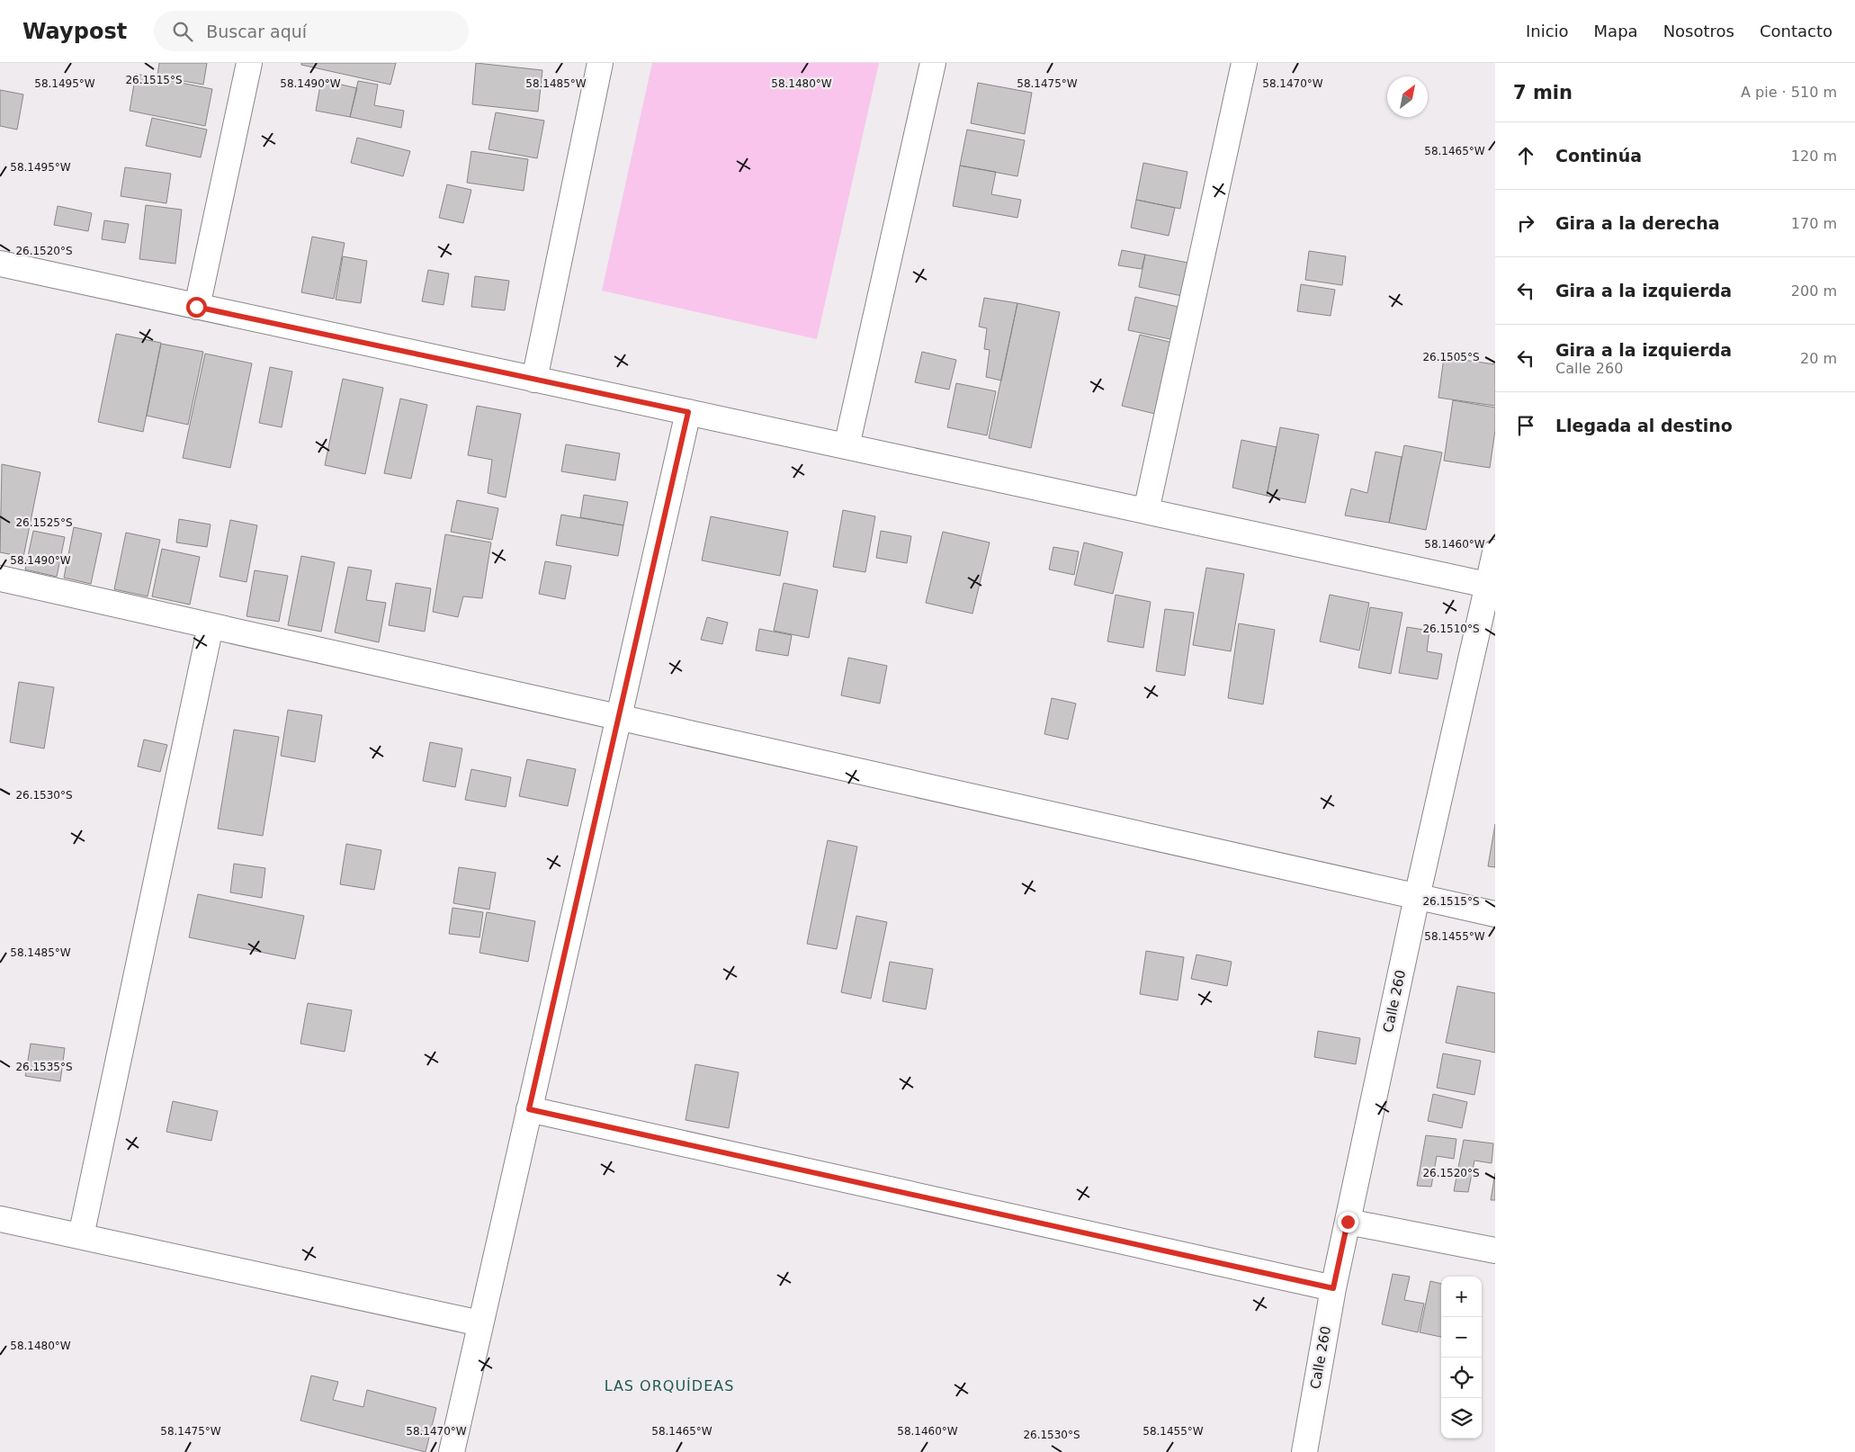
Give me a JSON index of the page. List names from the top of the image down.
{
  "streets": {
    "street": ["Calle 260"]
  },
  "districts": ["LAS ORQUÍDEAS"],
  "north": "top right",
  "page": {
    "header": "Waypost",
    "search": "Buscar aquí",
    "nav": [
      "Inicio",
      "Mapa",
      "Nosotros",
      "Contacto"
    ],
    "heading": ["7 min", "A pie · 510 m"],
    "list": [
      ["Continúa", "120 m"],
      ["Gira a la derecha", "170 m"],
      ["Gira a la izquierda", "200 m"],
      ["Gira a la izquierda", "Calle 260", "20 m"],
      "Llegada al destino"
    ],
    "map_buttons": ["+", "−"]
  },
  "coordinates": [
    "26.1515°S",
    "58.1495°W",
    "58.1490°W",
    "58.1485°W",
    "58.1480°W",
    "58.1475°W",
    "58.1470°W",
    "58.1465°W",
    "26.1520°S",
    "26.1505°S",
    "26.1525°S",
    "58.1460°W",
    "26.1510°S",
    "26.1530°S",
    "58.1455°W",
    "26.1535°S"
  ]
}
